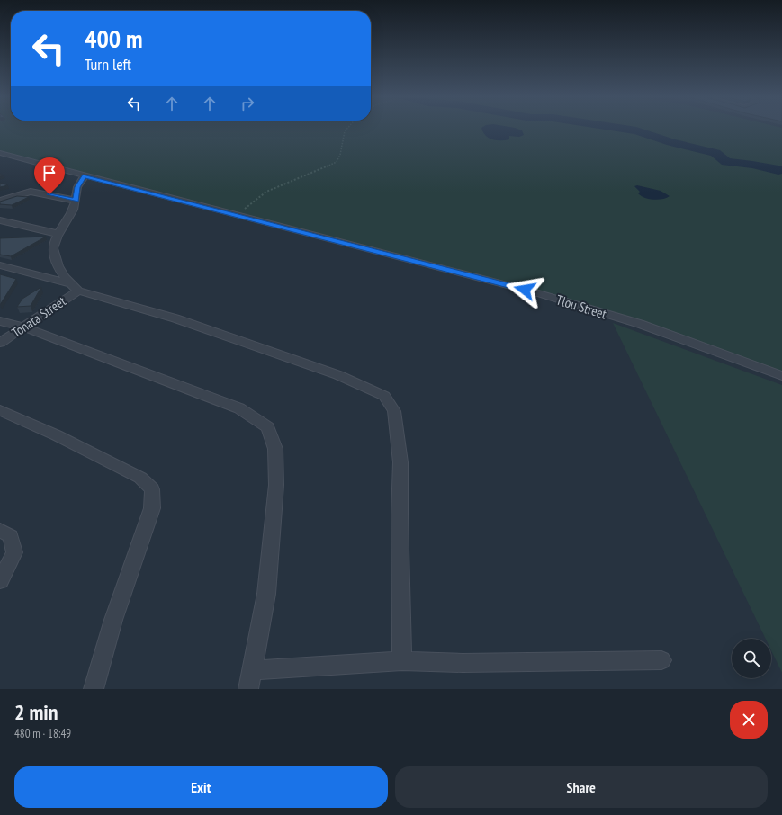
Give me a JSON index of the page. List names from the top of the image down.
{
  "streets": {
    "street": ["Tlou Street", "Tonata Street"]
  },
  "page": {
    "turn": ["400 m", "Turn left"],
    "heading": ["2 min", "480 m · 18:49"],
    "buttons": ["Exit", "Share"]
  }
}
